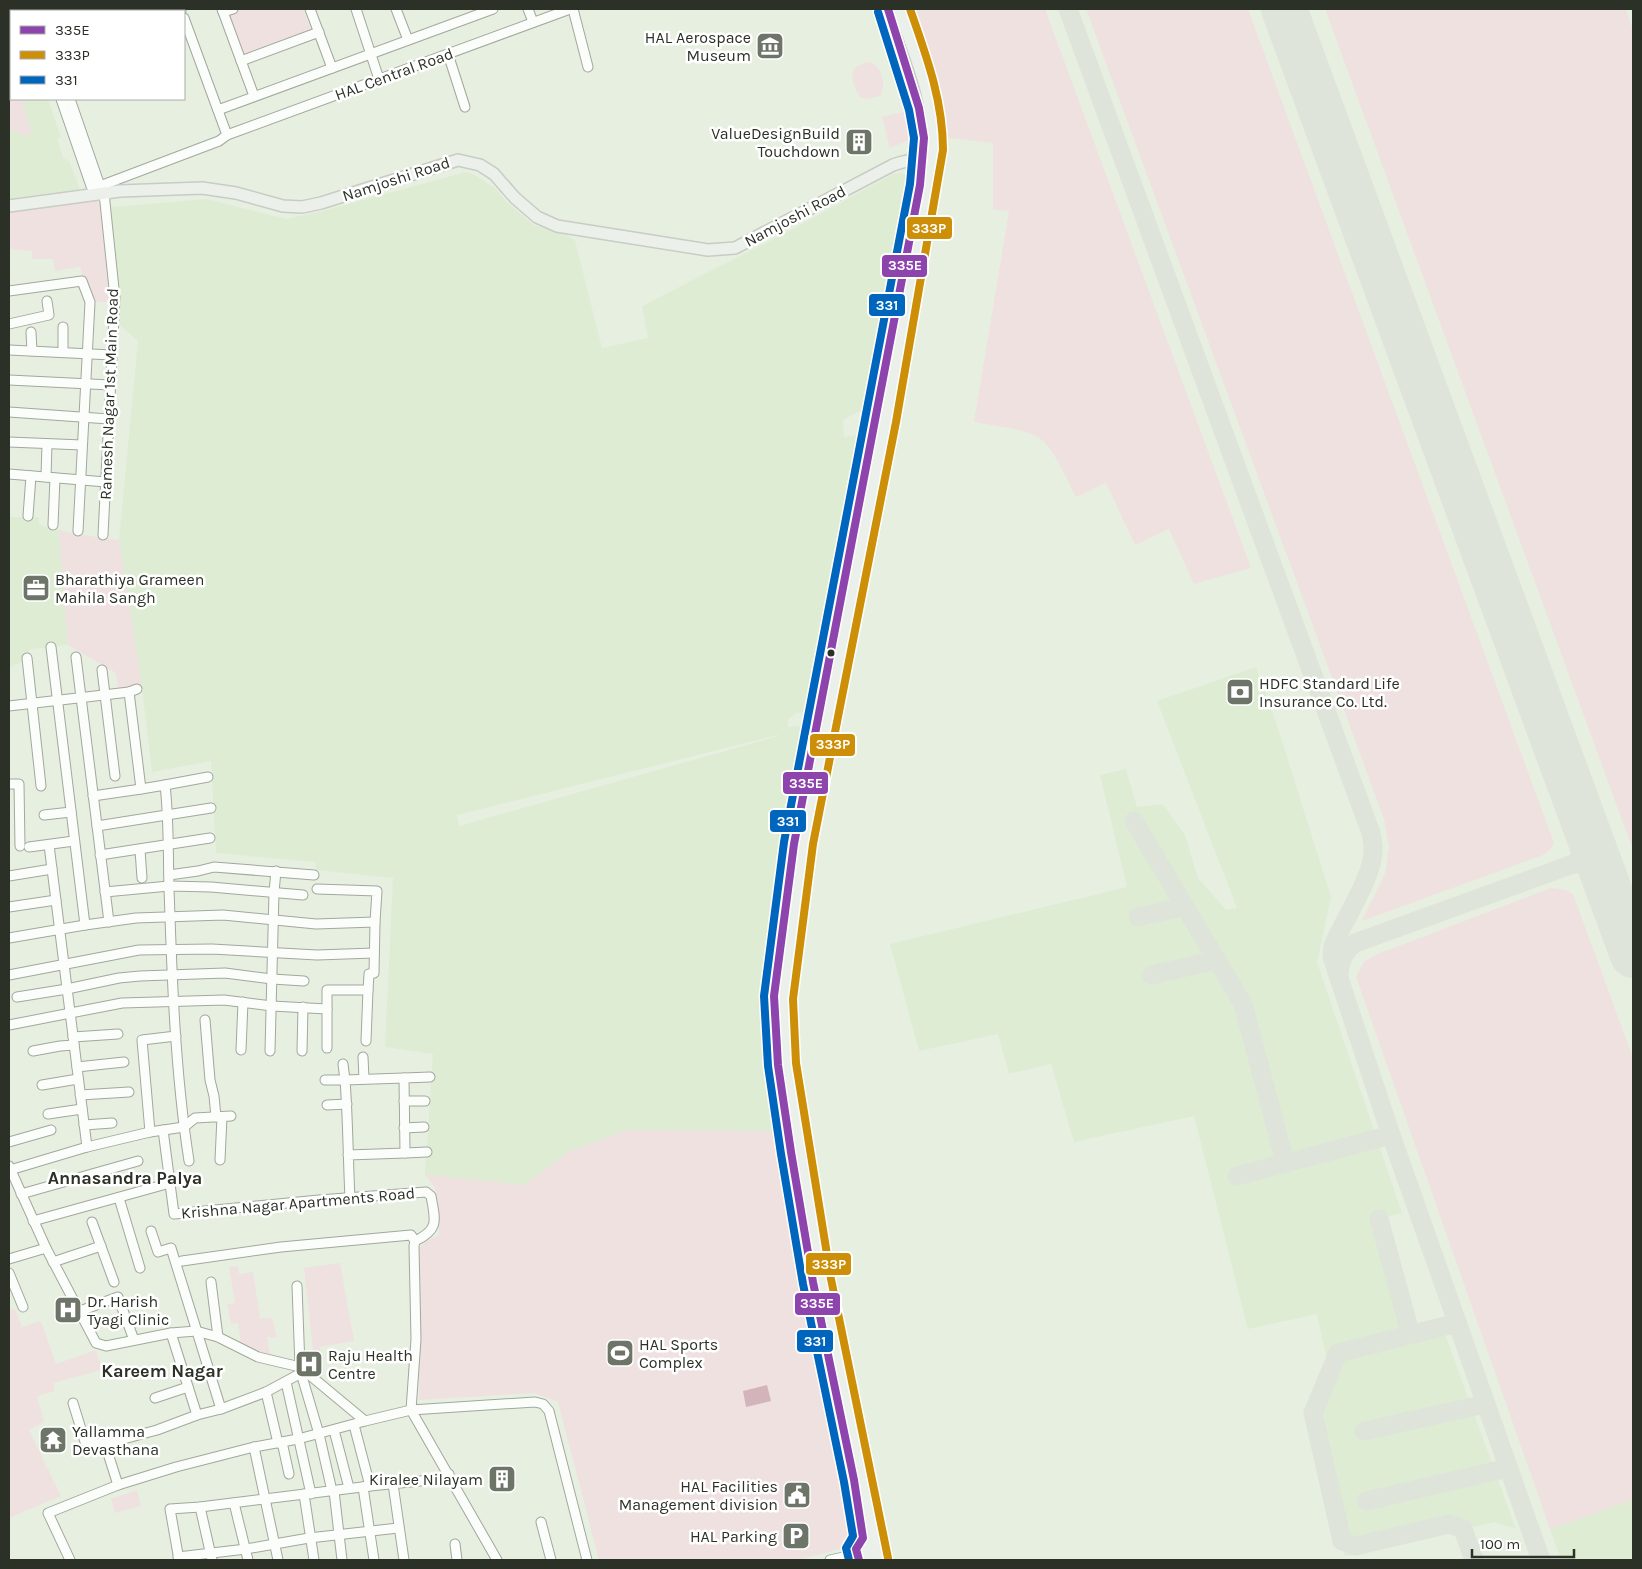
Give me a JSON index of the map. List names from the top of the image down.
{
  "streets": {
    "main road": ["Namjoshi Road"],
    "street": ["HAL Central Road", "Ramesh Nagar 1st Main Road", "Krishna Nagar Apartments Road"]
  },
  "crossings": [
    ["HAL Central Road", "Namjoshi Road"],
    ["HAL Central Road", "Ramesh Nagar 1st Main Road"],
    ["Namjoshi Road", "Ramesh Nagar 1st Main Road"]
  ],
  "districts": ["Annasandra Palya", "Kareem Nagar"],
  "places": {
    "museum": ["HAL Aerospace Museum"],
    "building": ["ValueDesignBuild Touchdown", "Kiralee Nilayam"],
    "office": ["Bharathiya Grameen Mahila Sangh"],
    "bank": ["HDFC Standard Life Insurance Co. Ltd."],
    "hospital": ["Dr. Harish Tyagi Clinic", "Raju Health Centre"],
    "sports": ["HAL Sports Complex"],
    "temple": ["Yallamma Devasthana"],
    "public building": ["HAL Facilities Management division"],
    "parking": ["HAL Parking"]
  },
  "lines": ["transit line 335E", "transit line 333P", "transit line 331"],
  "legend": ["335E", "333P", "331"],
  "scale_bar": "100 m"
}
